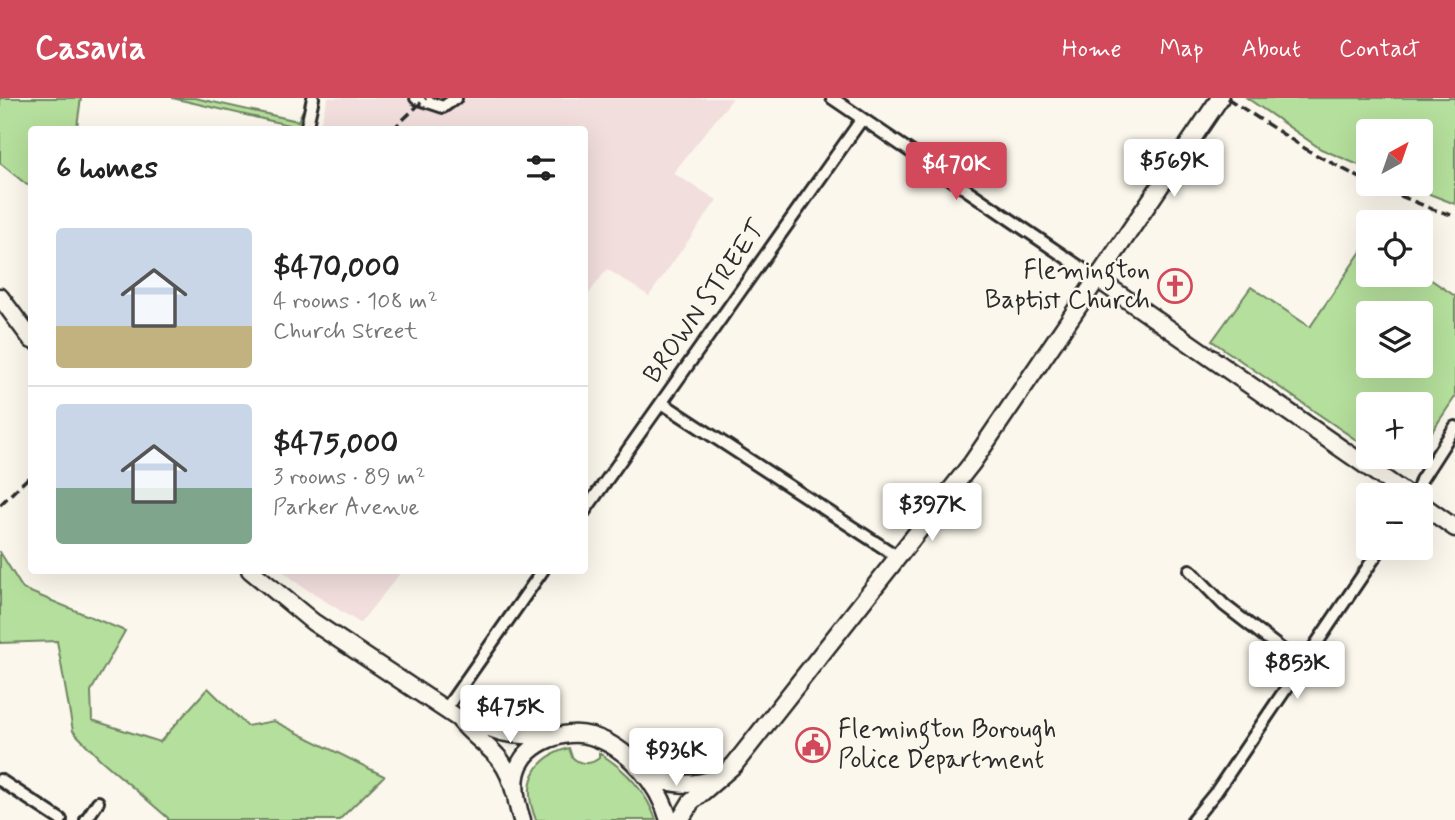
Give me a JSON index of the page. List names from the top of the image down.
{
  "streets": {
    "street": ["BROWN STREET"]
  },
  "places": {
    "church": ["Flemington Baptist Church"],
    "public building": ["Flemington Borough Police Department"]
  },
  "north": "top right",
  "page": {
    "header": "Casavia",
    "nav": [
      "Home",
      "Map",
      "About",
      "Contact"
    ],
    "map_buttons": ["+", "−"],
    "heading": "6 homes",
    "price": [
      "$569K",
      "$470K",
      "$397K",
      "$853K",
      "$475K",
      "$936K"
    ],
    "list": [
      {
        "name": "$470,000",
        "note": "4 rooms · 108 m² · Church Street"
      },
      {
        "name": "$475,000",
        "note": "3 rooms · 89 m² · Parker Avenue"
      }
    ]
  }
}
